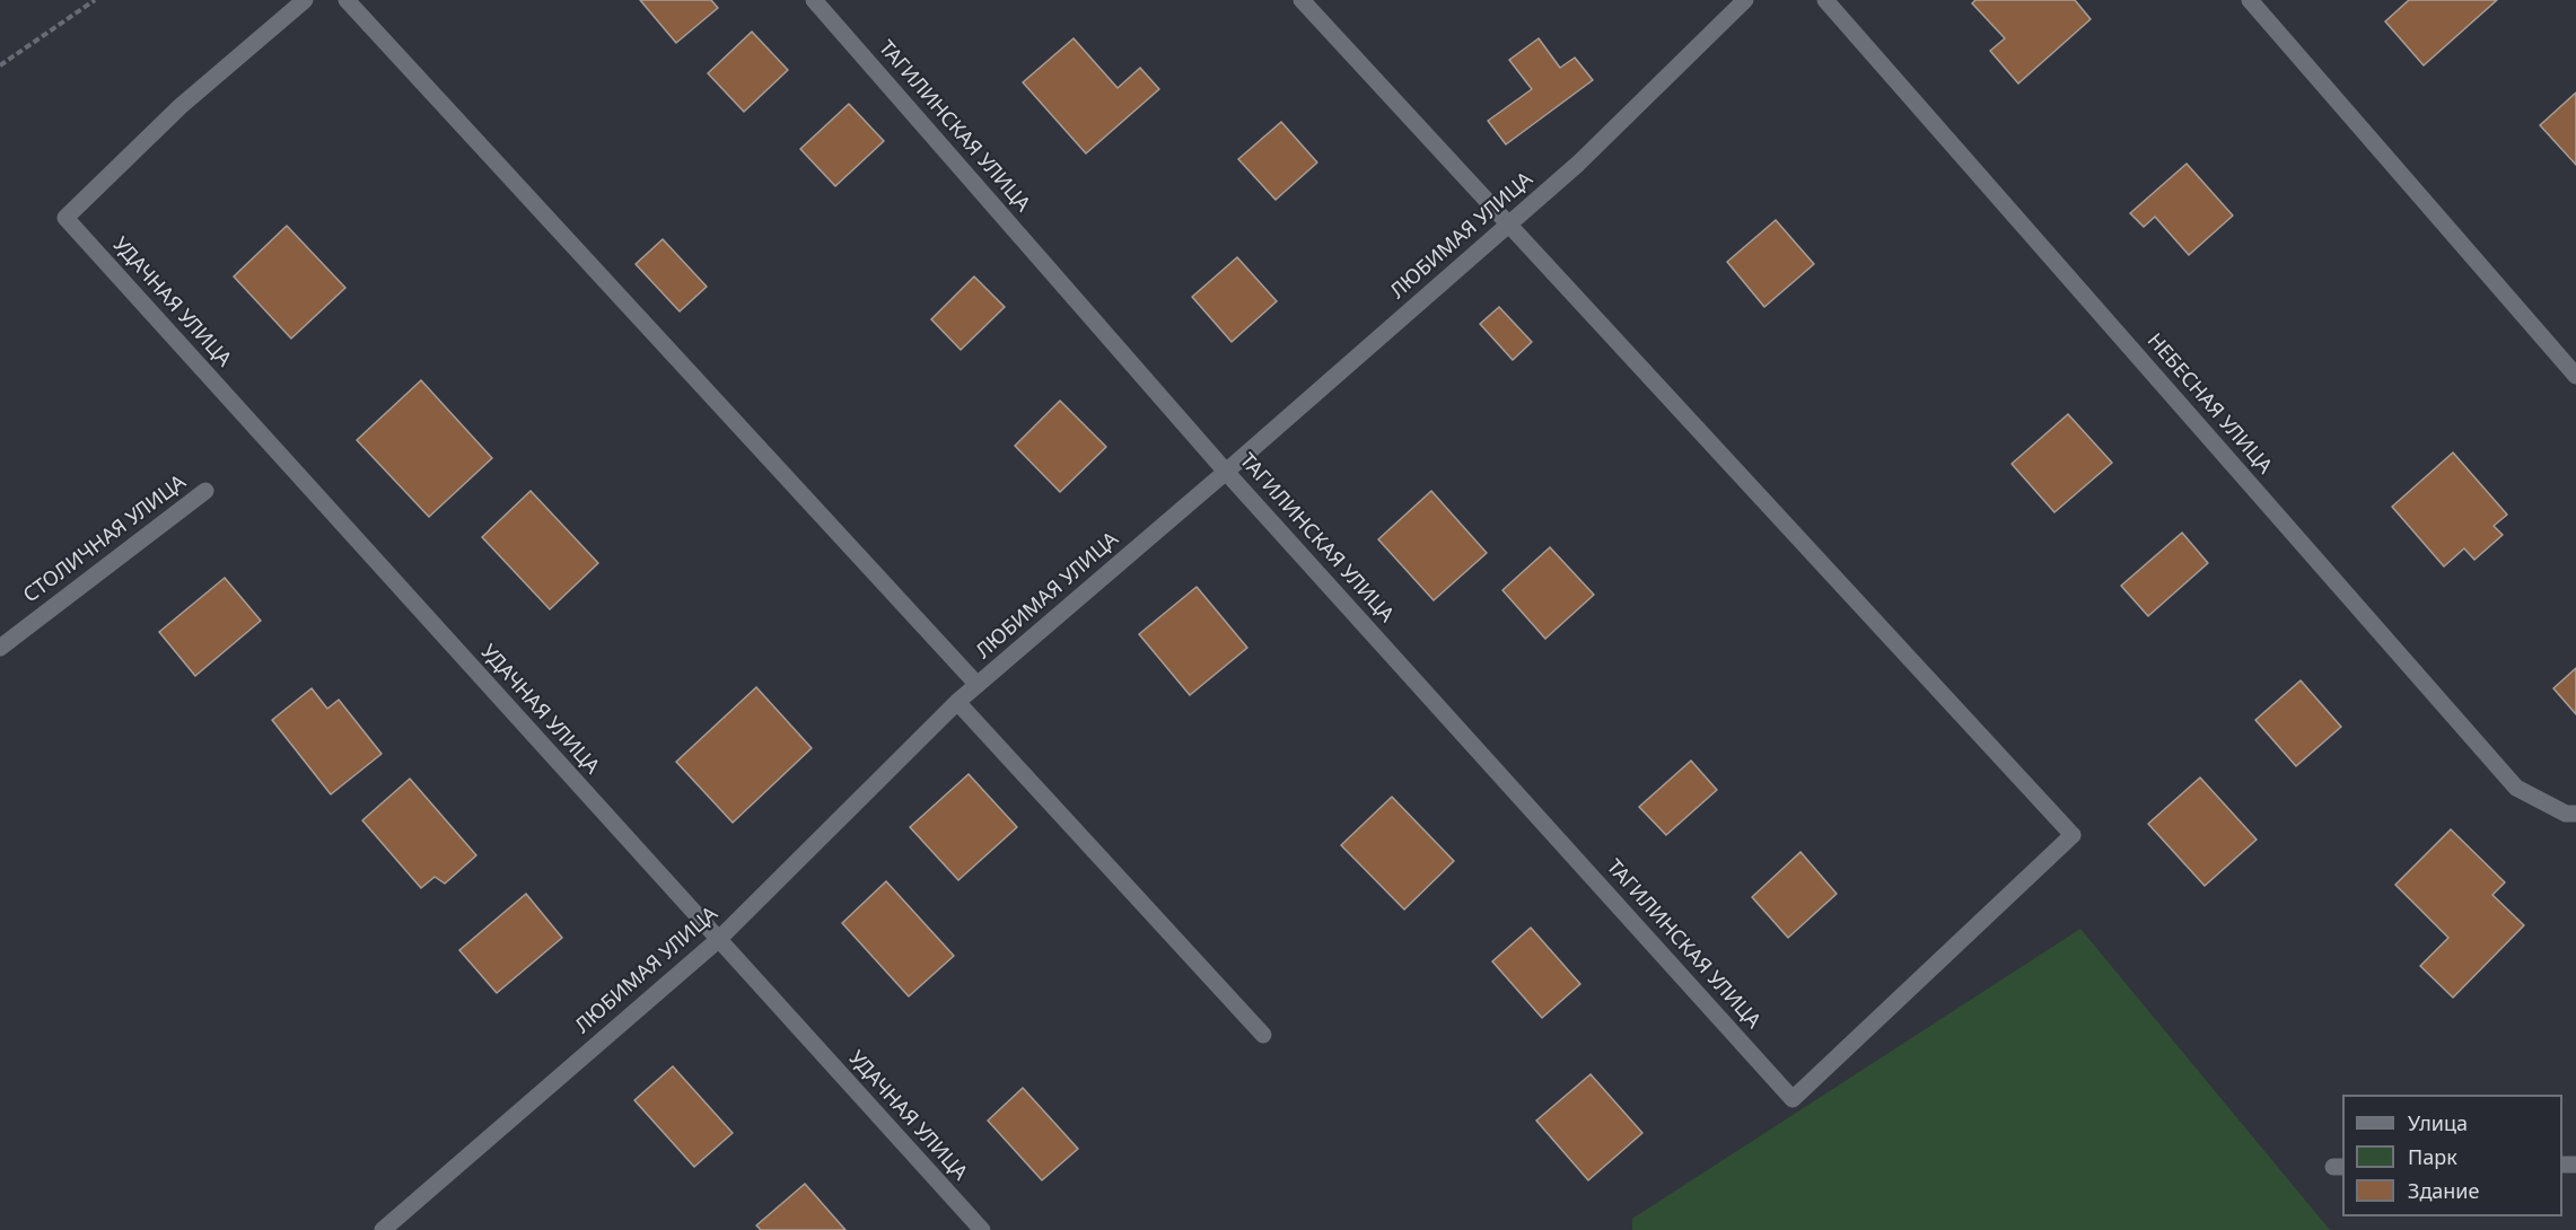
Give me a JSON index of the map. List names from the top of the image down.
{
  "streets": {
    "street": [
      "ТАГИЛИНСКАЯ УЛИЦА",
      "ЛЮБИМАЯ УЛИЦА",
      "УДАЧНАЯ УЛИЦА",
      "НЕБЕСНАЯ УЛИЦА",
      "СТОЛИЧНАЯ УЛИЦА"
    ]
  },
  "crossings": [
    ["ТАГИЛИНСКАЯ УЛИЦА", "ЛЮБИМАЯ УЛИЦА"],
    ["ЛЮБИМАЯ УЛИЦА", "УДАЧНАЯ УЛИЦА"]
  ],
  "legend": ["Улица", "Парк", "Здание"]
}
